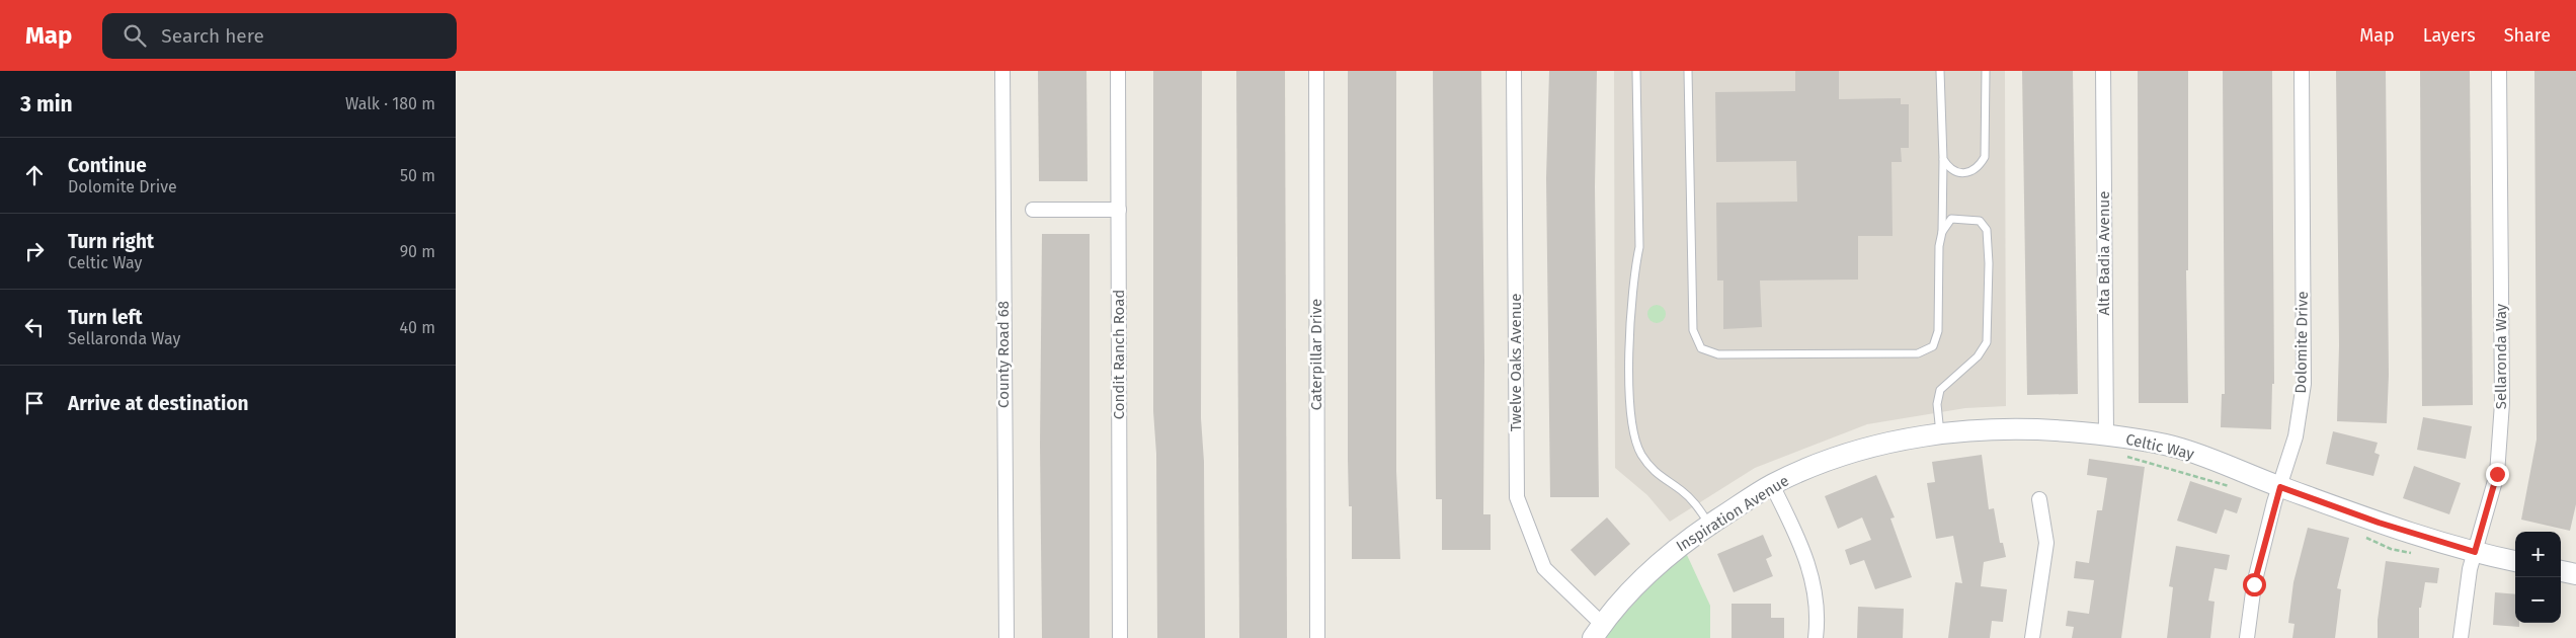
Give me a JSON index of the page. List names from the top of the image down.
{
  "streets": {
    "street": [
      "Alta Badia Avenue",
      "Dolomite Drive",
      "County Road 68",
      "Condit Ranch Road",
      "Caterpillar Drive",
      "Sellaronda Way",
      "Twelve Oaks Avenue",
      "Celtic Way",
      "Inspiration Avenue"
    ]
  },
  "crossings": [
    ["Alta Badia Avenue", "Celtic Way"],
    ["Dolomite Drive", "Celtic Way"],
    ["Sellaronda Way", "Celtic Way"],
    ["Twelve Oaks Avenue", "Inspiration Avenue"],
    ["Celtic Way", "Inspiration Avenue"]
  ],
  "page": {
    "header": "Map",
    "search": "Search here",
    "nav": ["Map", "Layers", "Share"],
    "heading": ["3 min", "Walk · 180 m"],
    "list": [
      ["Continue", "Dolomite Drive", "50 m"],
      ["Turn right", "Celtic Way", "90 m"],
      ["Turn left", "Sellaronda Way", "40 m"],
      "Arrive at destination"
    ],
    "map_buttons": ["+", "−"]
  }
}
